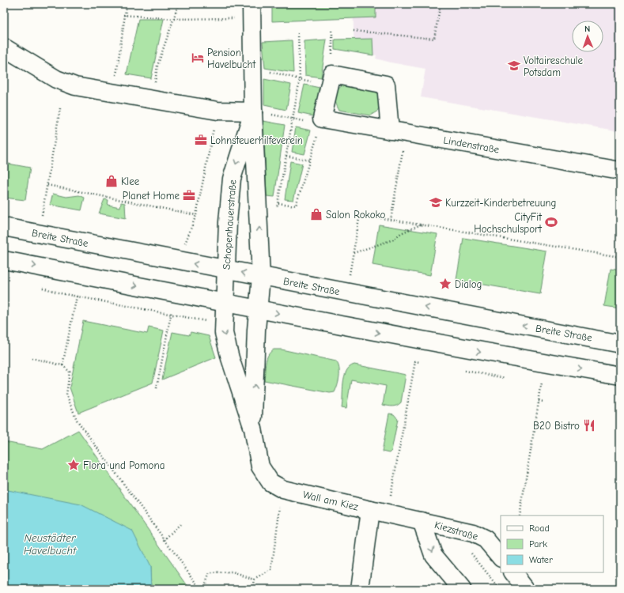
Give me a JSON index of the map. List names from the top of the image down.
{
  "streets": {
    "street": [
      "Lindenstraße",
      "Schopenhauerstraße",
      "Breite Straße",
      "Wall am Kiez",
      "Kiezstraße"
    ]
  },
  "crossings": [
    ["Schopenhauerstraße", "Breite Straße"],
    ["Schopenhauerstraße", "Wall am Kiez"],
    ["Breite Straße", "Wall am Kiez"],
    ["Wall am Kiez", "Kiezstraße"]
  ],
  "one_way": ["Kiezstraße"],
  "water": ["Neustädter Havelbucht"],
  "places": {
    "hotel": ["Pension Havelbucht"],
    "school or university": ["Voltaireschule Potsdam", "Kurzzeit-Kinderbetreuung"],
    "office": ["Lohnsteuerhilfeverein", "Planet Home"],
    "shop": ["Klee", "Salon Rokoko"],
    "sports": ["CityFit Hochschulsport"],
    "place": ["Dialog", "Flora und Pomona"],
    "restaurant": ["B20 Bistro"]
  },
  "legend": ["Road", "Park", "Water"],
  "north": "top"
}
